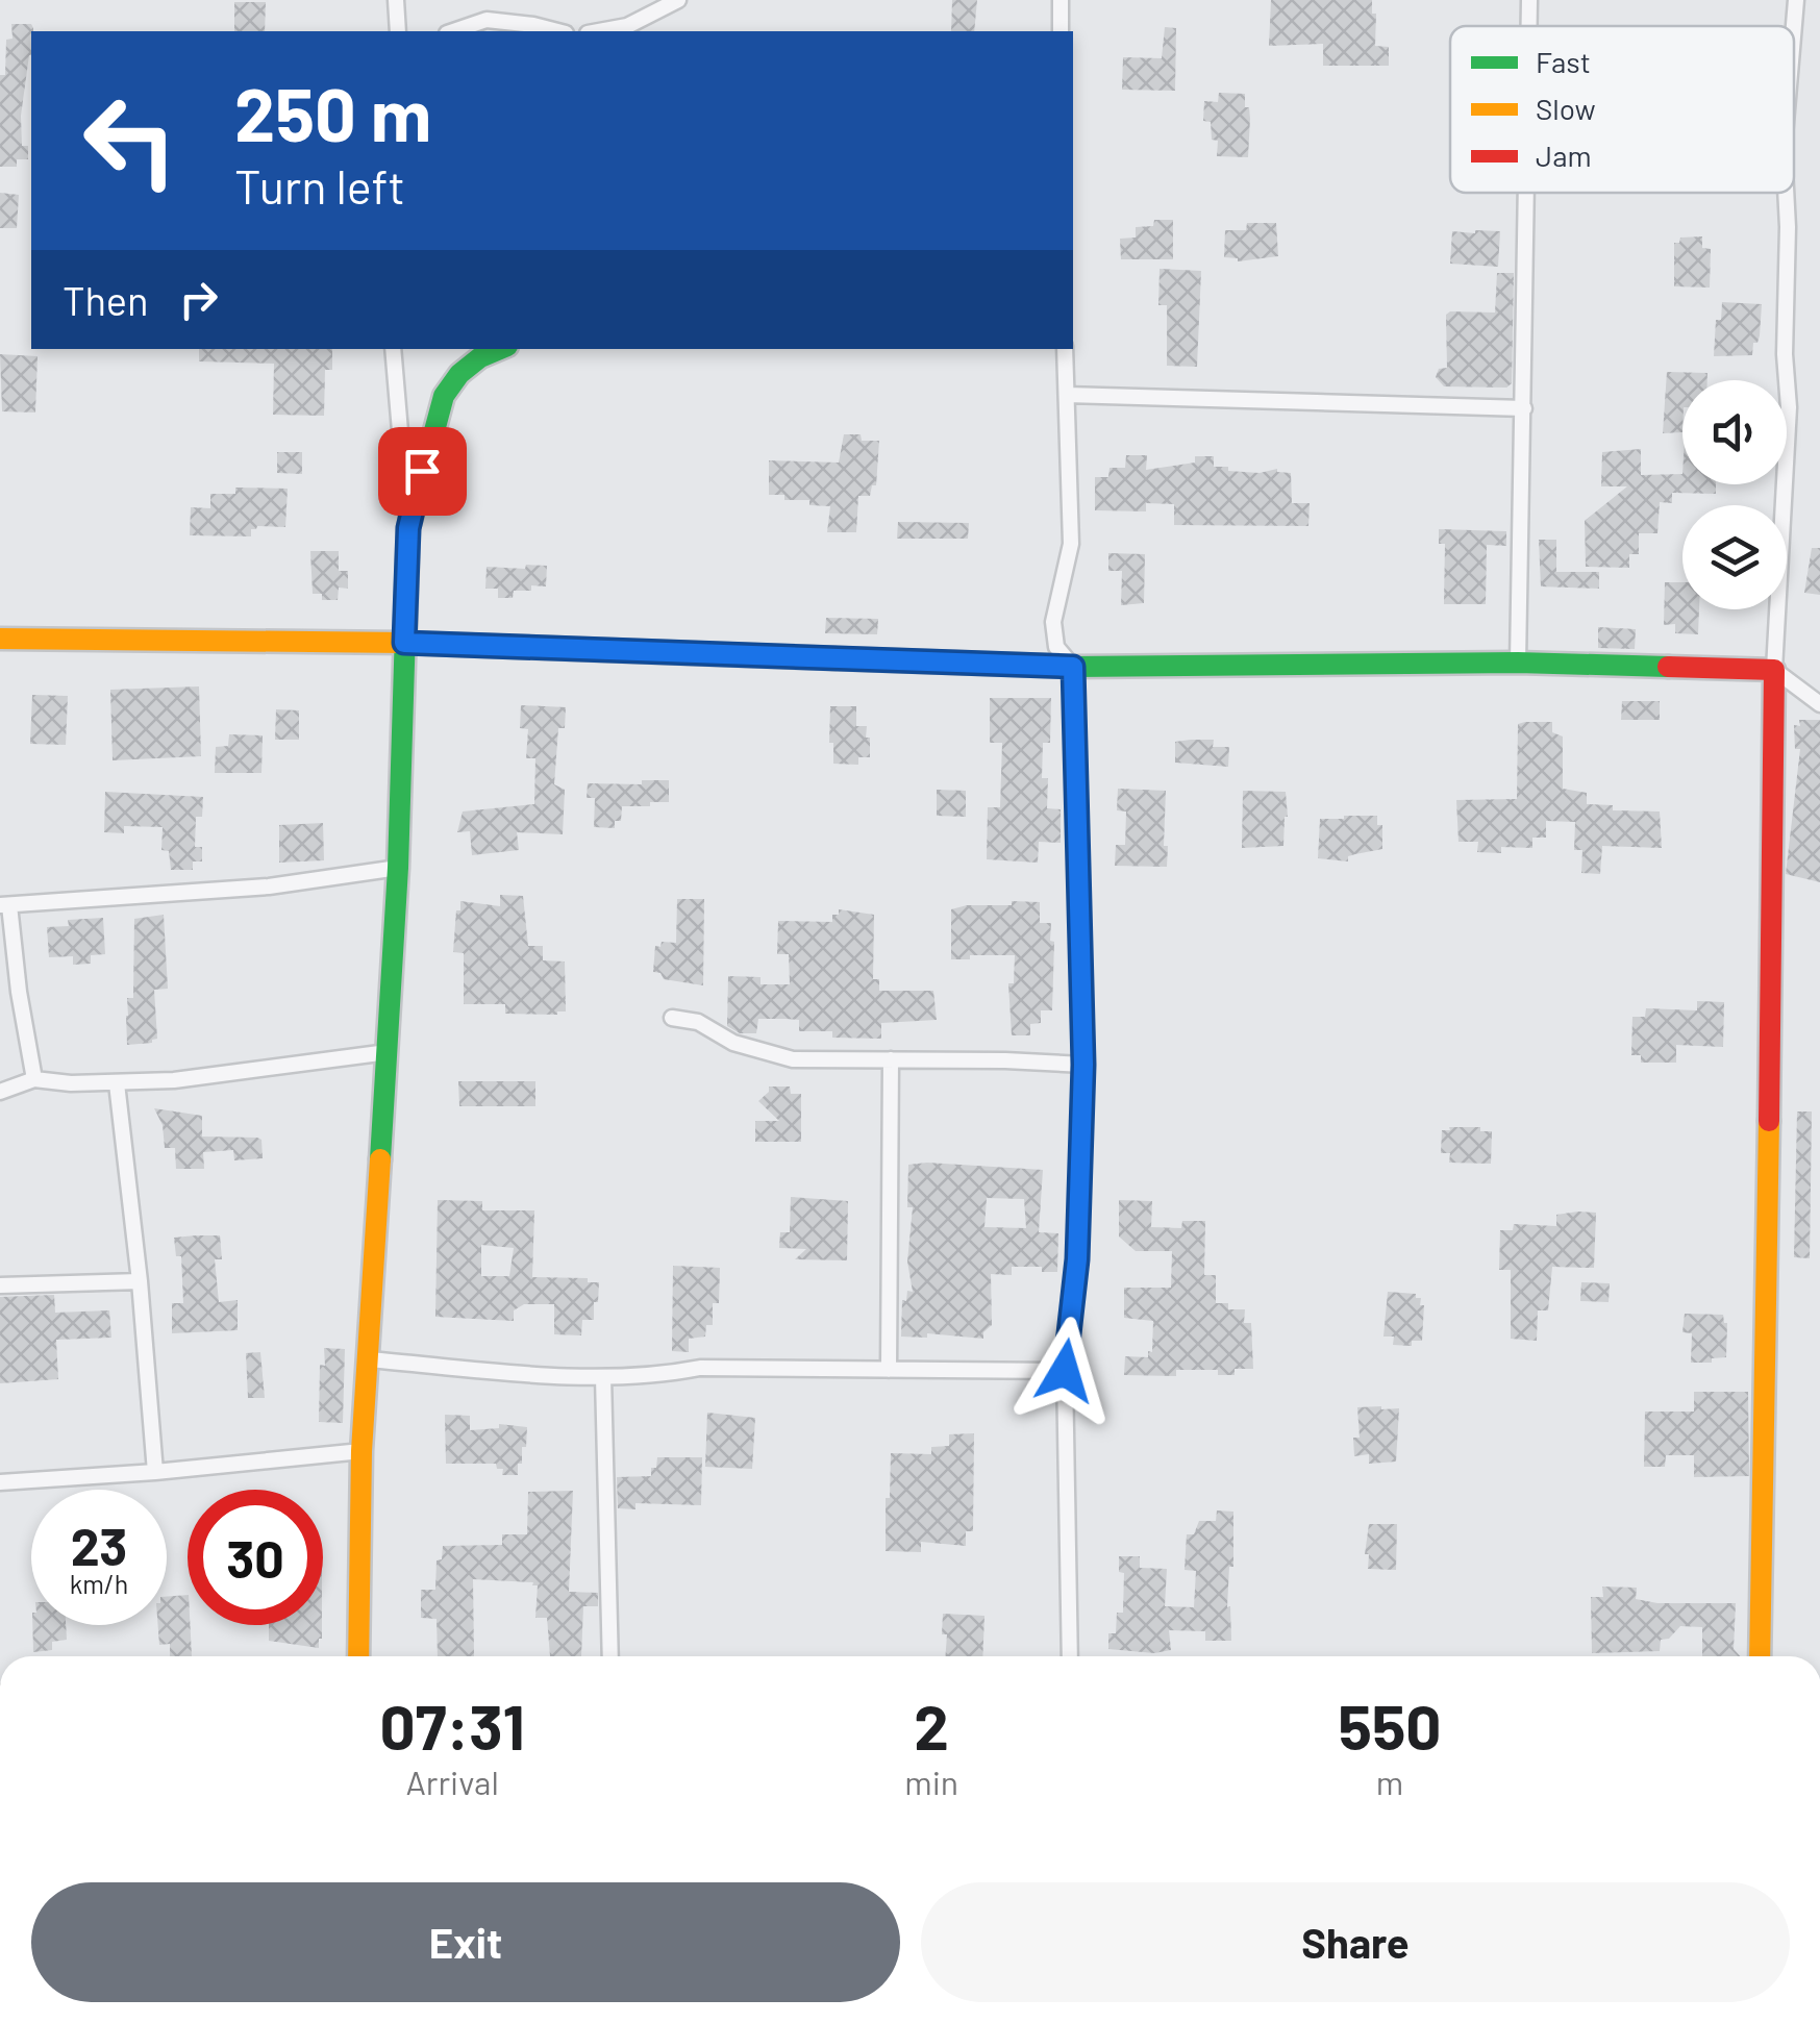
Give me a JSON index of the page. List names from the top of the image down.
{
  "legend": ["Fast", "Slow", "Jam"],
  "page": {
    "turn": ["250 m", "Turn left"],
    "then": "Then",
    "speed": "23 km/h",
    "limit": "30",
    "eta": [
      "07:31",
      "Arrival",
      "2",
      "min",
      "550",
      "m"
    ],
    "buttons": ["Exit", "Share"]
  }
}
